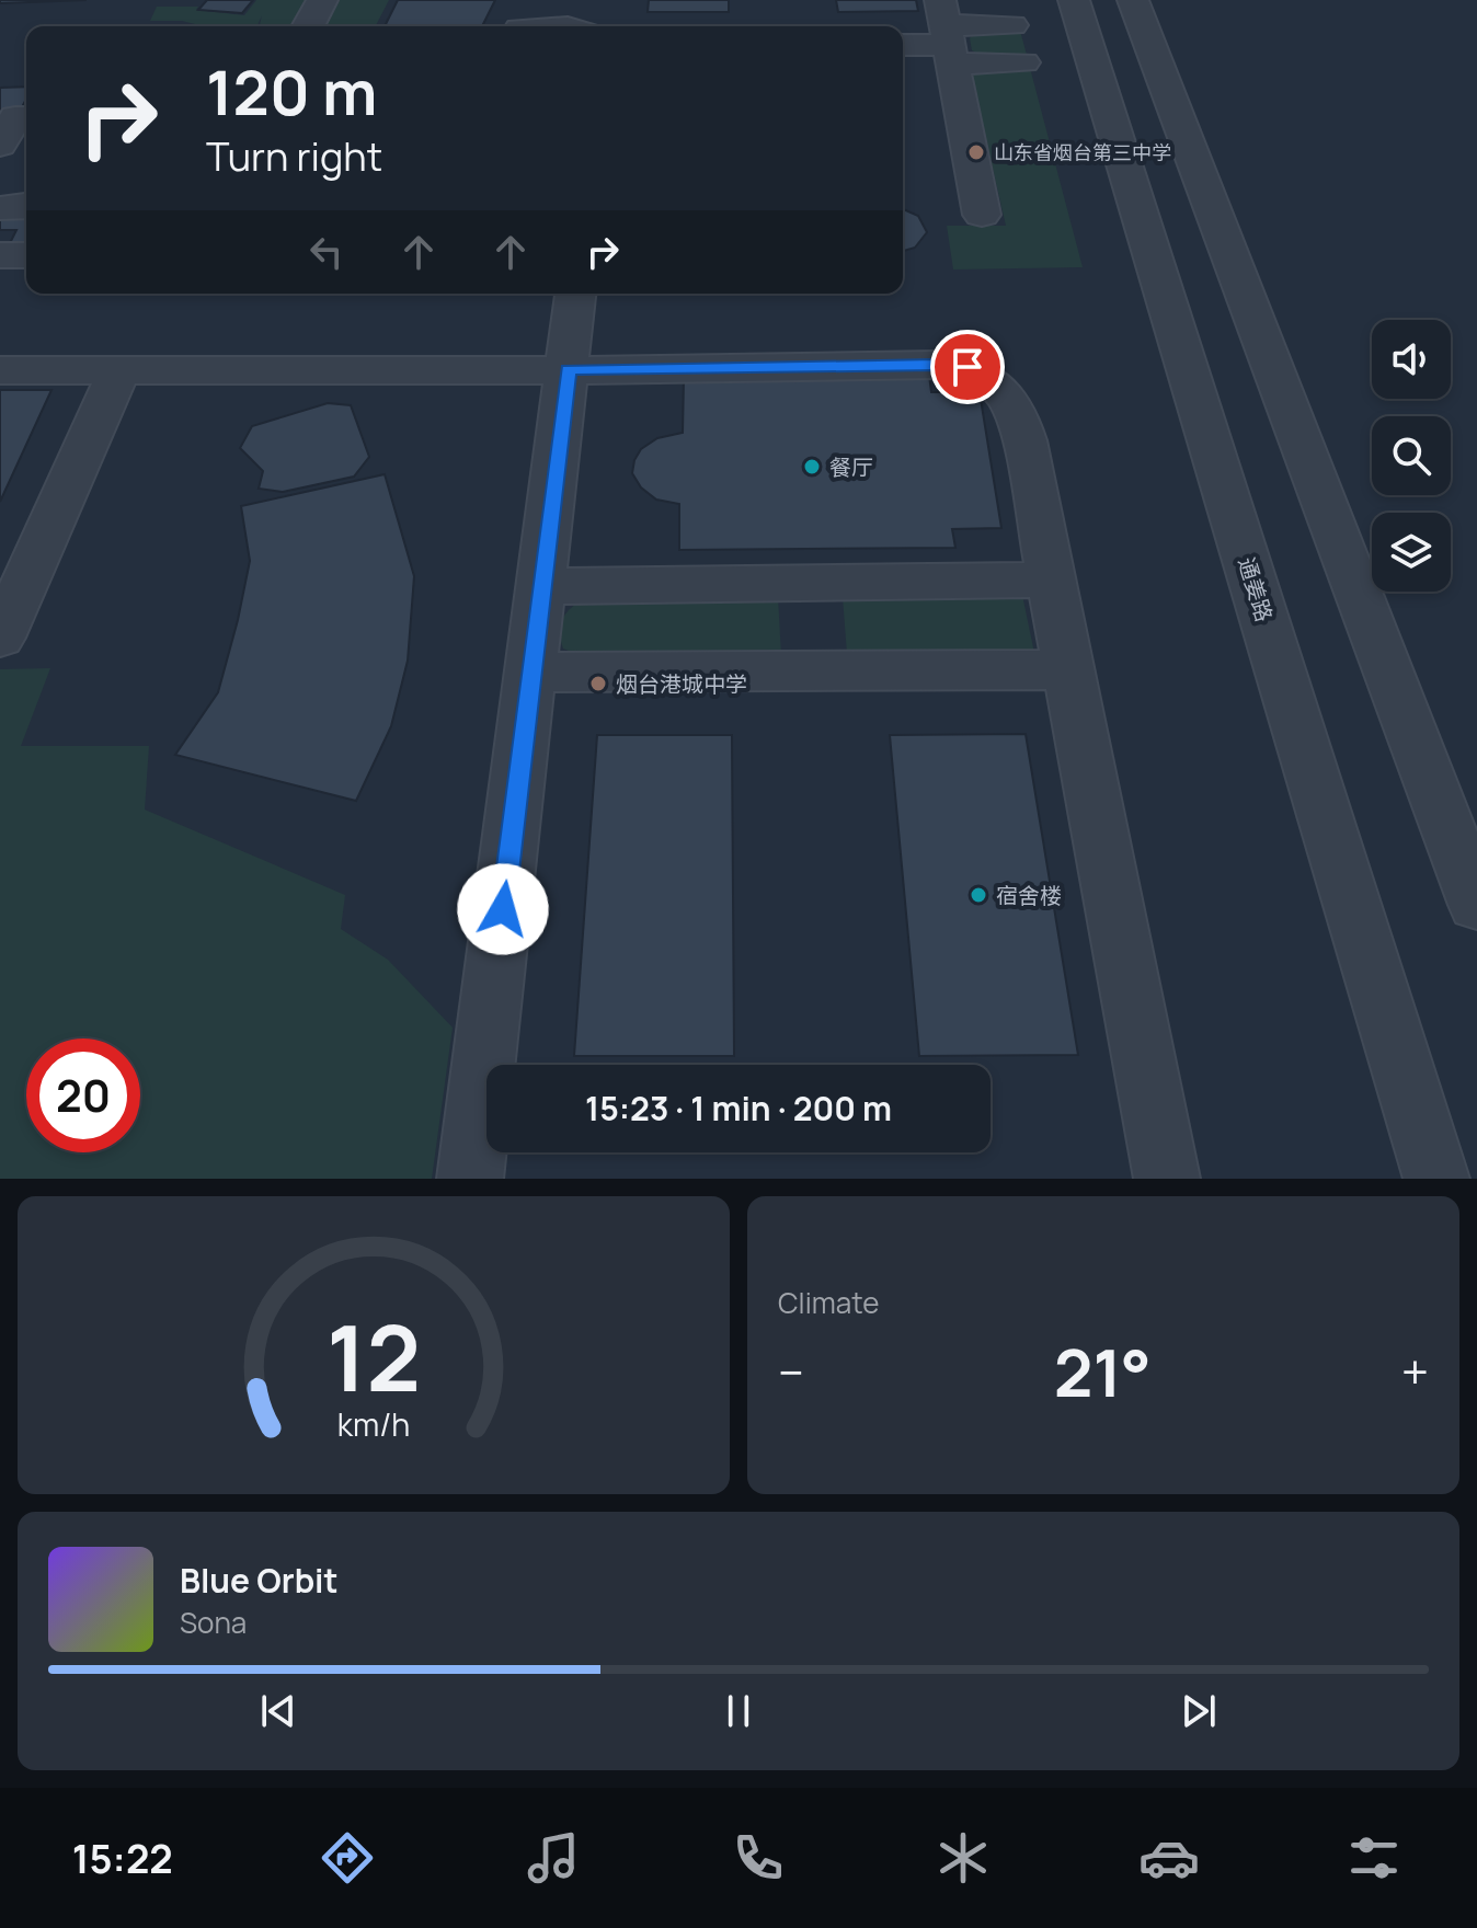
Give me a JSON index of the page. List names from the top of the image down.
{
  "streets": {
    "street": ["通姜路"]
  },
  "places": [
    "山东省烟台第三中学",
    "餐厅",
    "烟台港城中学",
    "宿舍楼"
  ],
  "page": {
    "turn": ["120 m", "Turn right"],
    "limit": "20",
    "trip": "15:23 · 1 min · 200 m",
    "tile": "Climate",
    "heat": ["−", "21°", "+"],
    "song": ["Blue Orbit", "Sona"],
    "tabs": "15:22",
    "gauge": ["12", "km/h"]
  }
}
